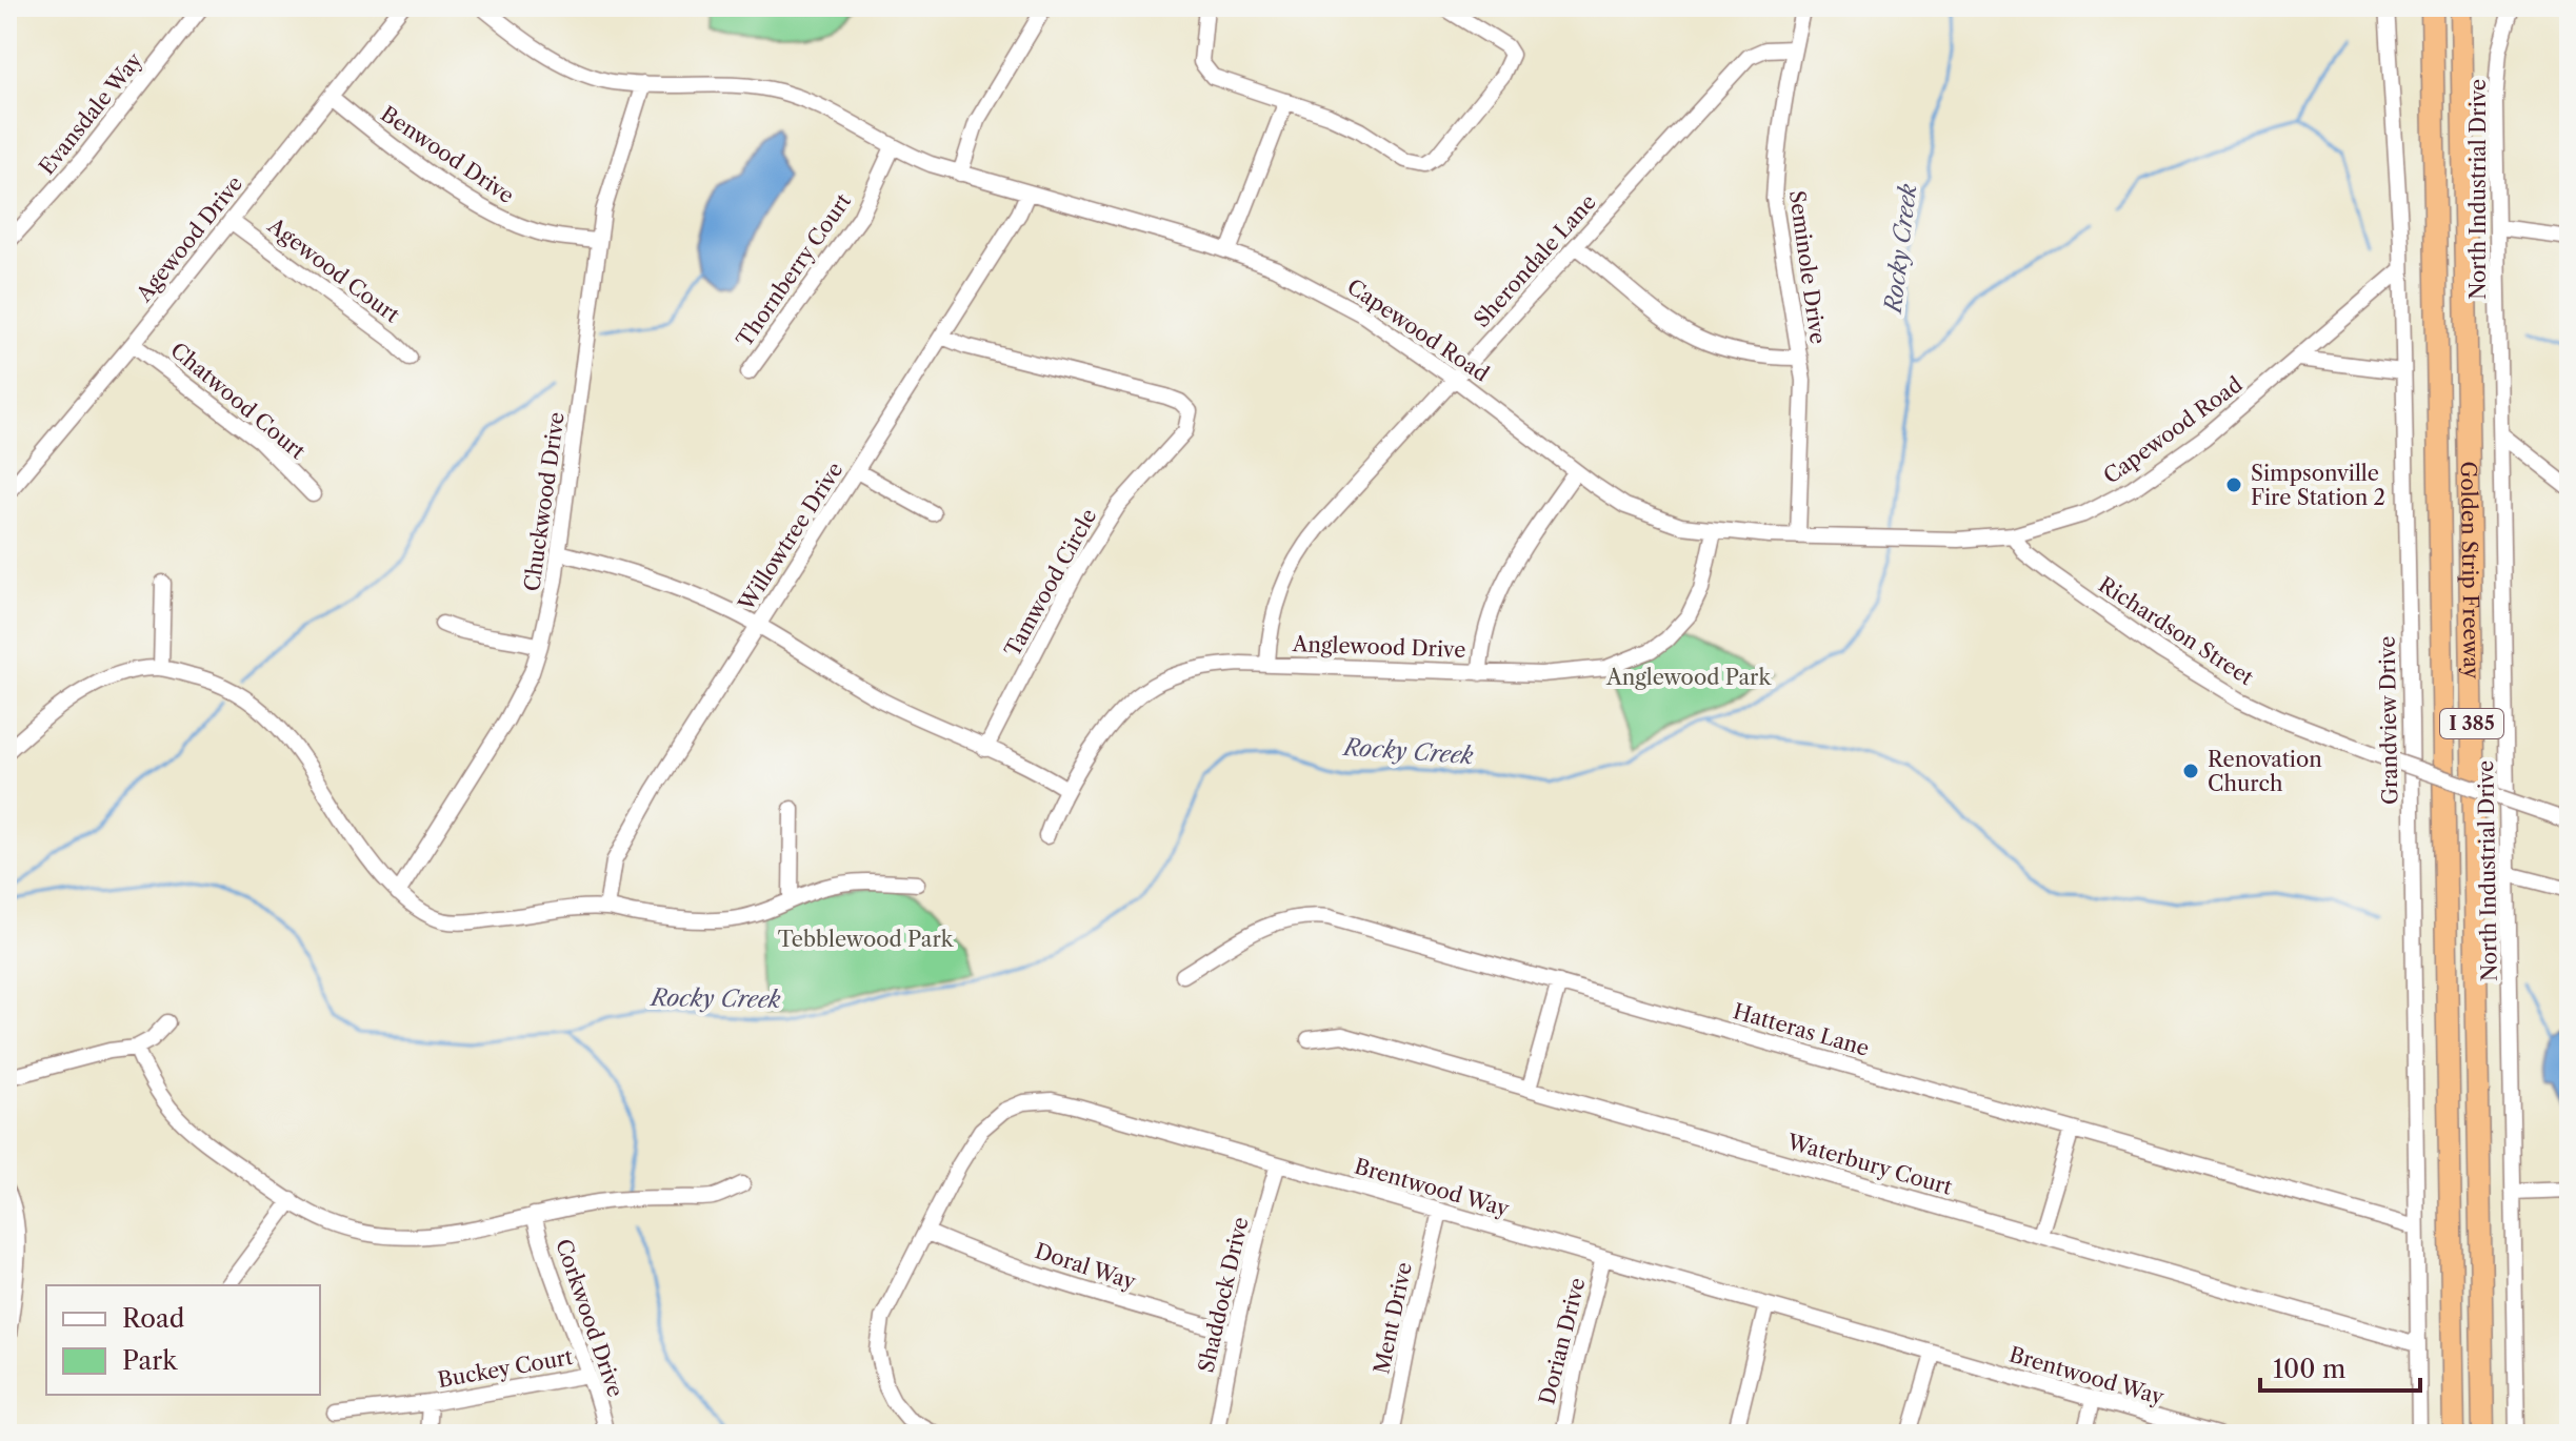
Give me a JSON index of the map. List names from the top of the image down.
{
  "streets": {
    "highway": ["Golden Strip Freeway", "I 385"],
    "street": [
      "Evansdale Way",
      "Benwood Drive",
      "North Industrial Drive",
      "Agewood Drive",
      "Sherondale Lane",
      "Seminole Drive",
      "Agewood Court",
      "Thornberry Court",
      "Capewood Road",
      "Chatwood Court",
      "Chuckwood Drive",
      "Willowtree Drive",
      "Tamwood Circle",
      "Richardson Street",
      "Anglewood Drive",
      "Grandview Drive",
      "Hatteras Lane",
      "Waterbury Court",
      "Brentwood Way",
      "Doral Way",
      "Shaddock Drive",
      "Corkwood Drive",
      "Ment Drive",
      "Dorian Drive",
      "Buckey Court"
    ]
  },
  "crossings": [
    ["Benwood Drive", "Agewood Drive"],
    ["Benwood Drive", "Chuckwood Drive"],
    ["Agewood Drive", "Agewood Court"],
    ["Agewood Drive", "Chatwood Court"],
    ["Sherondale Lane", "Seminole Drive"],
    ["Sherondale Lane", "Capewood Road"],
    ["Sherondale Lane", "Anglewood Drive"],
    ["Seminole Drive", "Capewood Road"],
    ["Thornberry Court", "Capewood Road"],
    ["Capewood Road", "Chuckwood Drive"],
    ["Capewood Road", "Willowtree Drive"],
    ["Capewood Road", "Richardson Street"],
    ["Capewood Road", "Anglewood Drive"],
    ["Capewood Road", "Grandview Drive"],
    ["Willowtree Drive", "Tamwood Circle"],
    ["Grandview Drive", "Hatteras Lane"],
    ["Grandview Drive", "Waterbury Court"],
    ["Brentwood Way", "Doral Way"],
    ["Brentwood Way", "Shaddock Drive"],
    ["Brentwood Way", "Ment Drive"],
    ["Brentwood Way", "Dorian Drive"],
    ["Doral Way", "Shaddock Drive"],
    ["Corkwood Drive", "Buckey Court"]
  ],
  "water": ["Rocky Creek"],
  "parks": ["Anglewood Park", "Tebblewood Park"],
  "places": ["Simpsonville Fire Station 2", "Renovation Church"],
  "legend": ["Road", "Park"],
  "scale_bar": "100 m"
}
